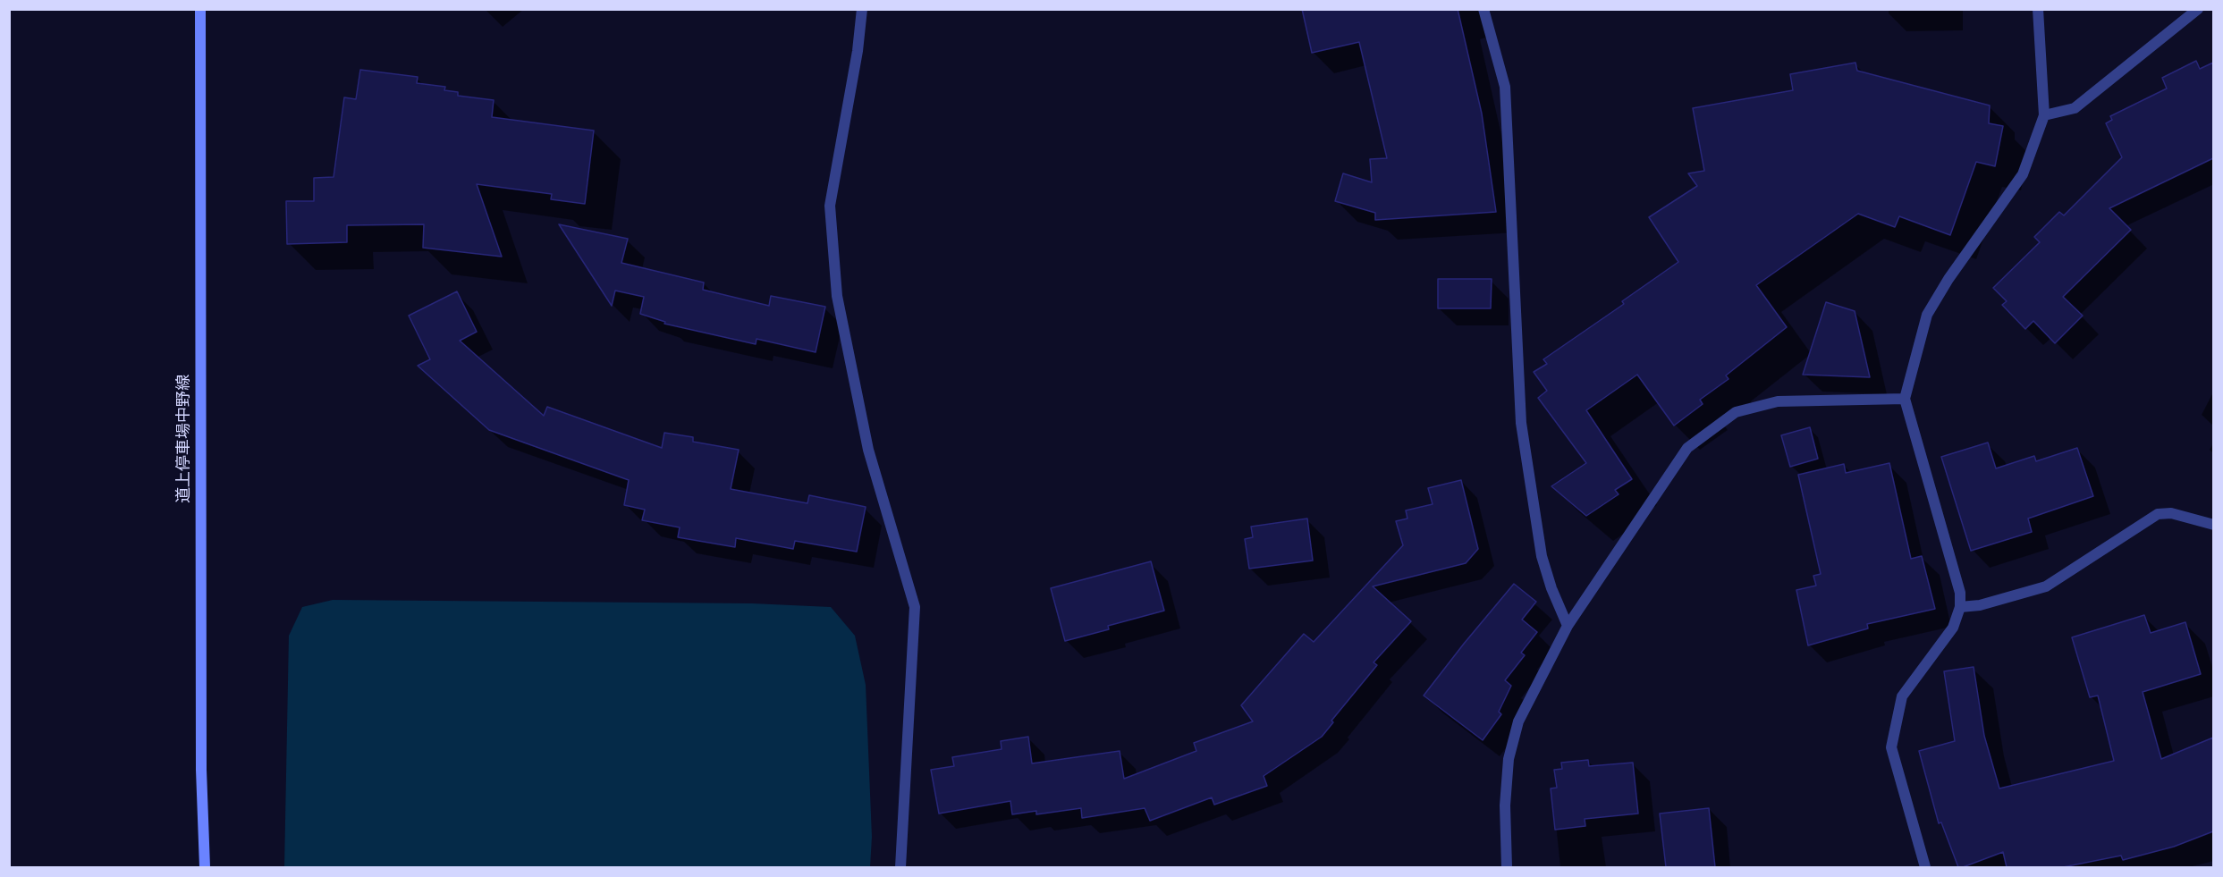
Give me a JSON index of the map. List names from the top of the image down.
{
  "streets": {
    "main road": ["道上停車場中野線"]
  }
}
